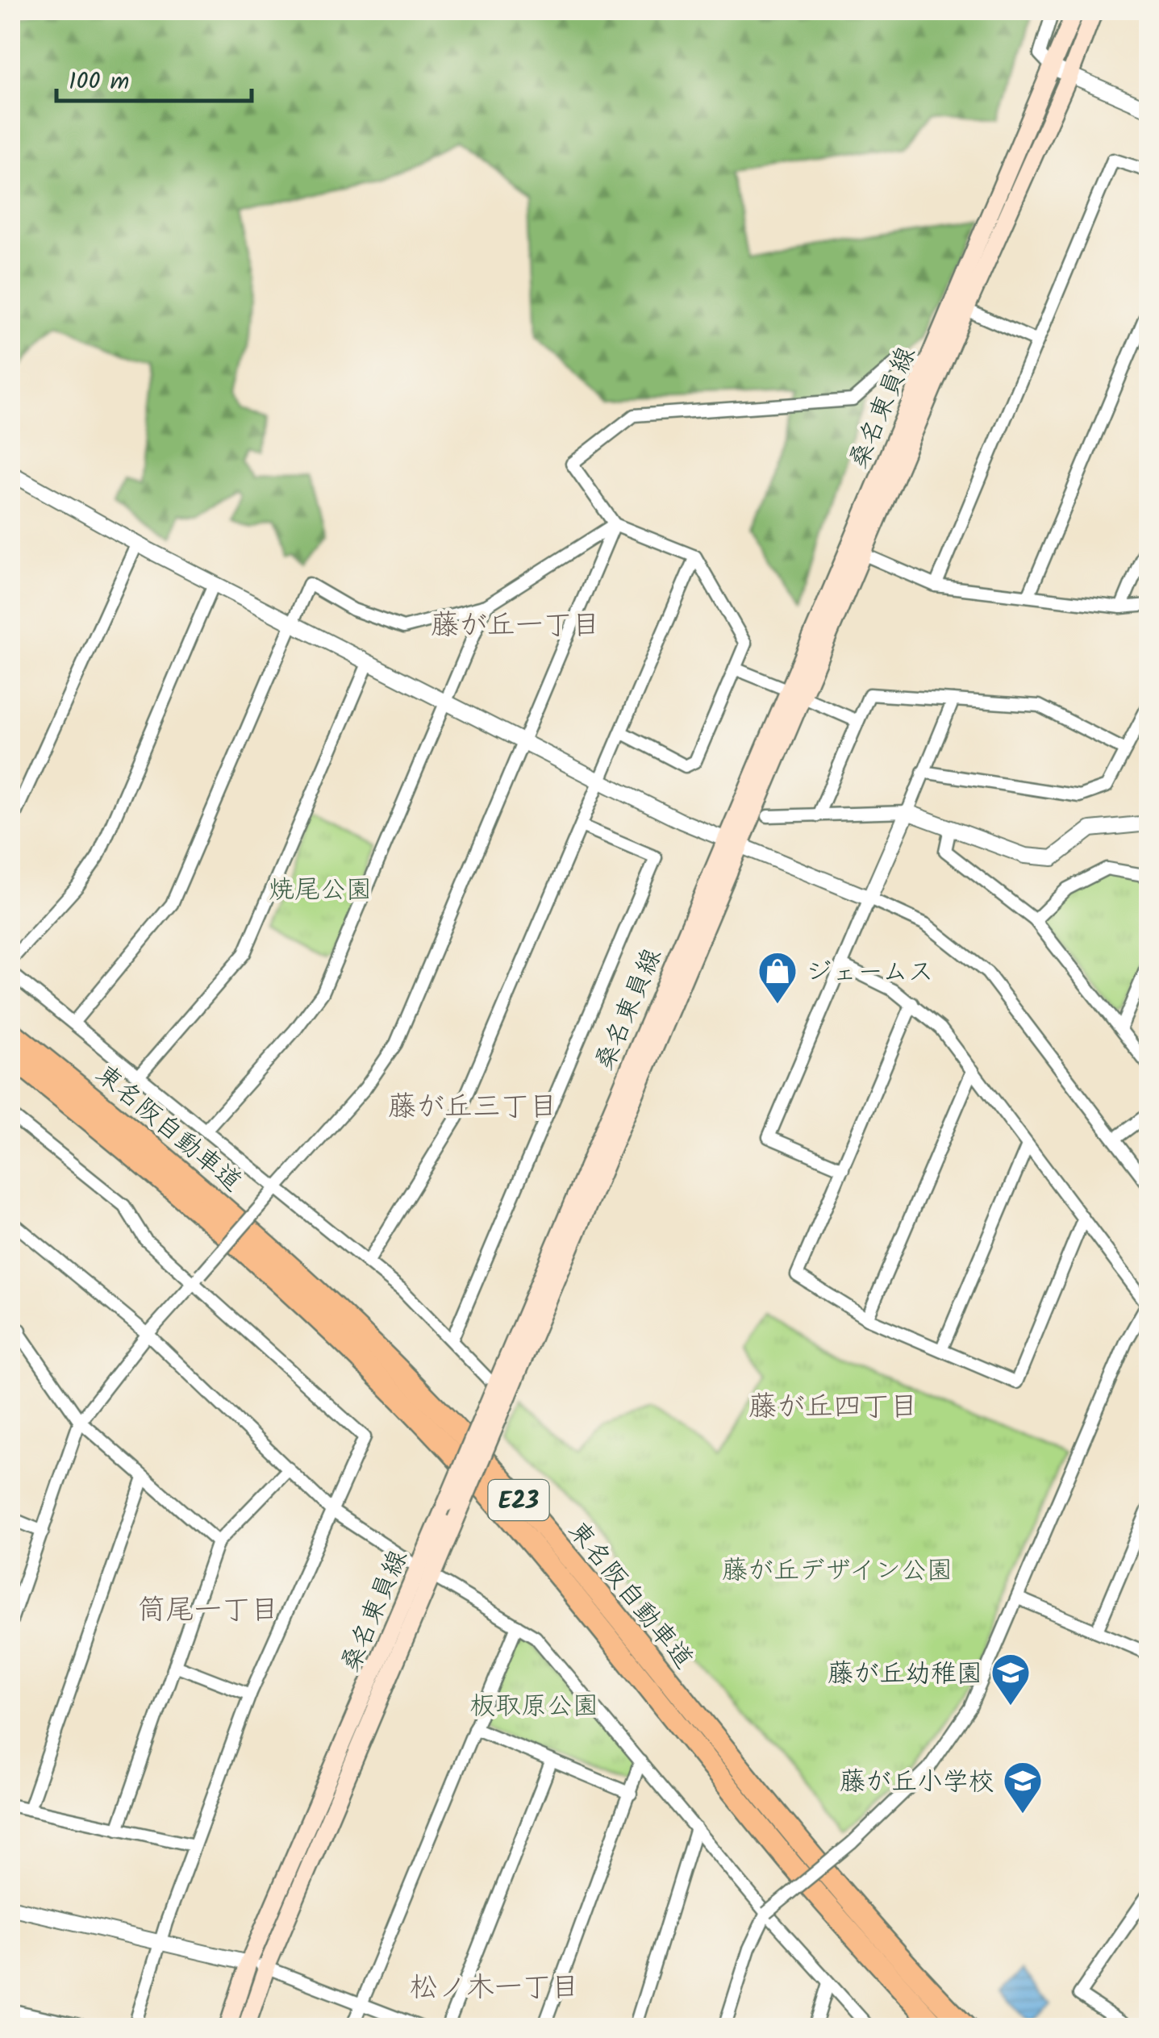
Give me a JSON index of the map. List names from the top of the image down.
{
  "streets": {
    "highway": ["東名阪自動車道", "E23"],
    "main road": ["桑名東員線"]
  },
  "districts": [
    "藤が丘一丁目",
    "藤が丘三丁目",
    "藤が丘四丁目",
    "筒尾一丁目",
    "松ノ木一丁目"
  ],
  "parks": ["焼尾公園", "藤が丘デザイン公園", "板取原公園"],
  "places": {
    "shop": ["ジェームス"],
    "school or university": ["藤が丘幼稚園", "藤が丘小学校"]
  },
  "scale_bar": "100 m"
}
